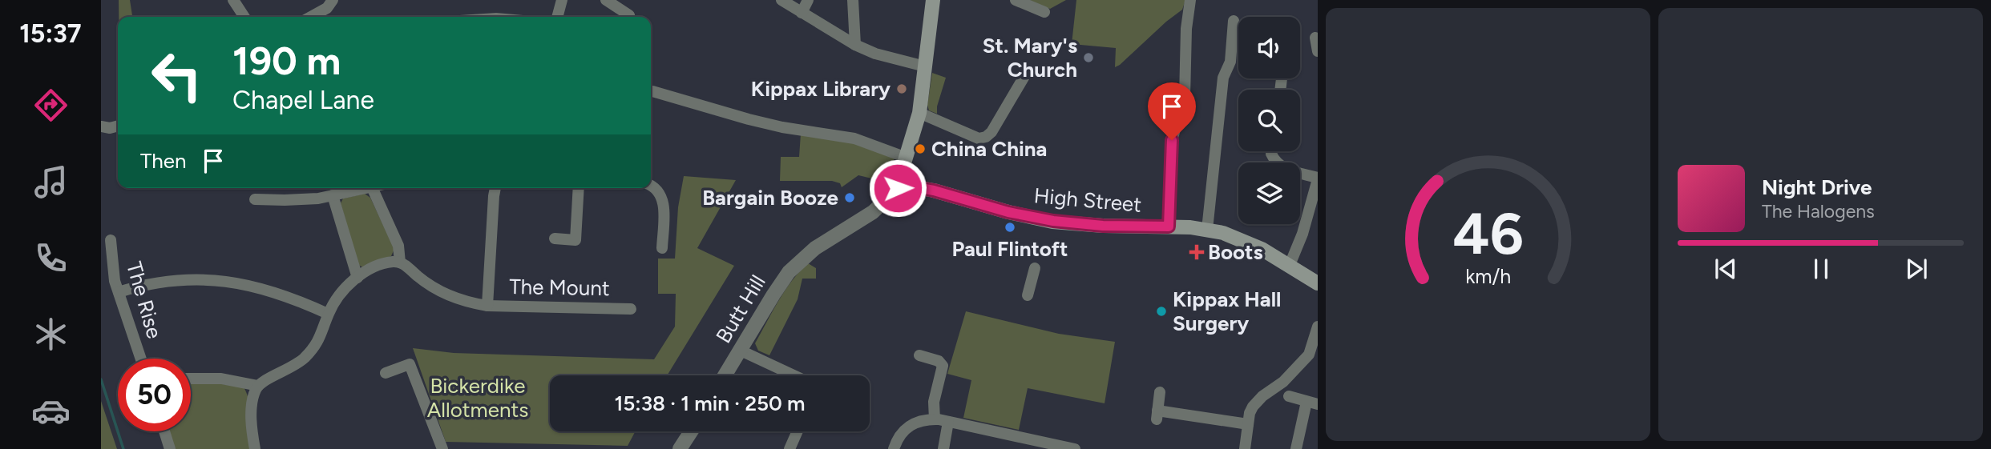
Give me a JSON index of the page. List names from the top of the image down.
{
  "streets": {
    "main road": ["High Street"],
    "street": ["The Mount", "The Rise", "Butt Hill"]
  },
  "crossings": [
    ["High Street", "Butt Hill"]
  ],
  "parks": ["Bickerdike Allotments"],
  "places": {
    "other": [
      "St. Mary's Church",
      "Kippax Library",
      "China China",
      "Bargain Booze",
      "Paul Flintoft",
      "Kippax Hall Surgery"
    ],
    "health": ["Boots"]
  },
  "page": {
    "tabs": "15:37",
    "turn": ["190 m", "Chapel Lane"],
    "then": "Then",
    "song": ["Night Drive", "The Halogens"],
    "limit": "50",
    "trip": "15:38 · 1 min · 250 m",
    "gauge": ["46", "km/h"]
  }
}
